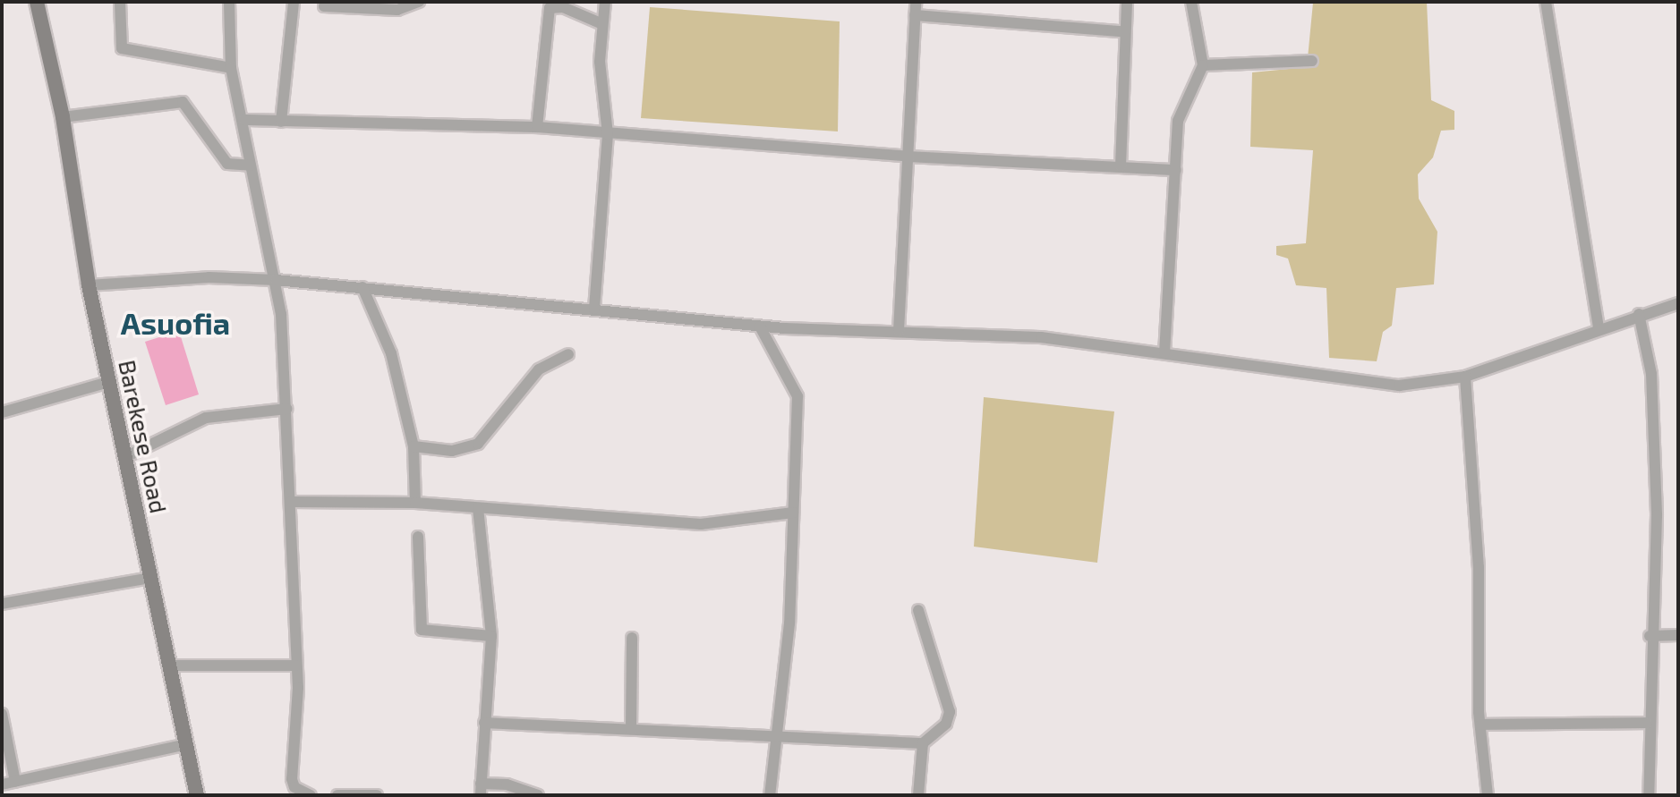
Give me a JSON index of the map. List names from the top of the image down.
{
  "streets": {
    "main road": ["Barekese Road"]
  },
  "districts": ["Asuofia"]
}
